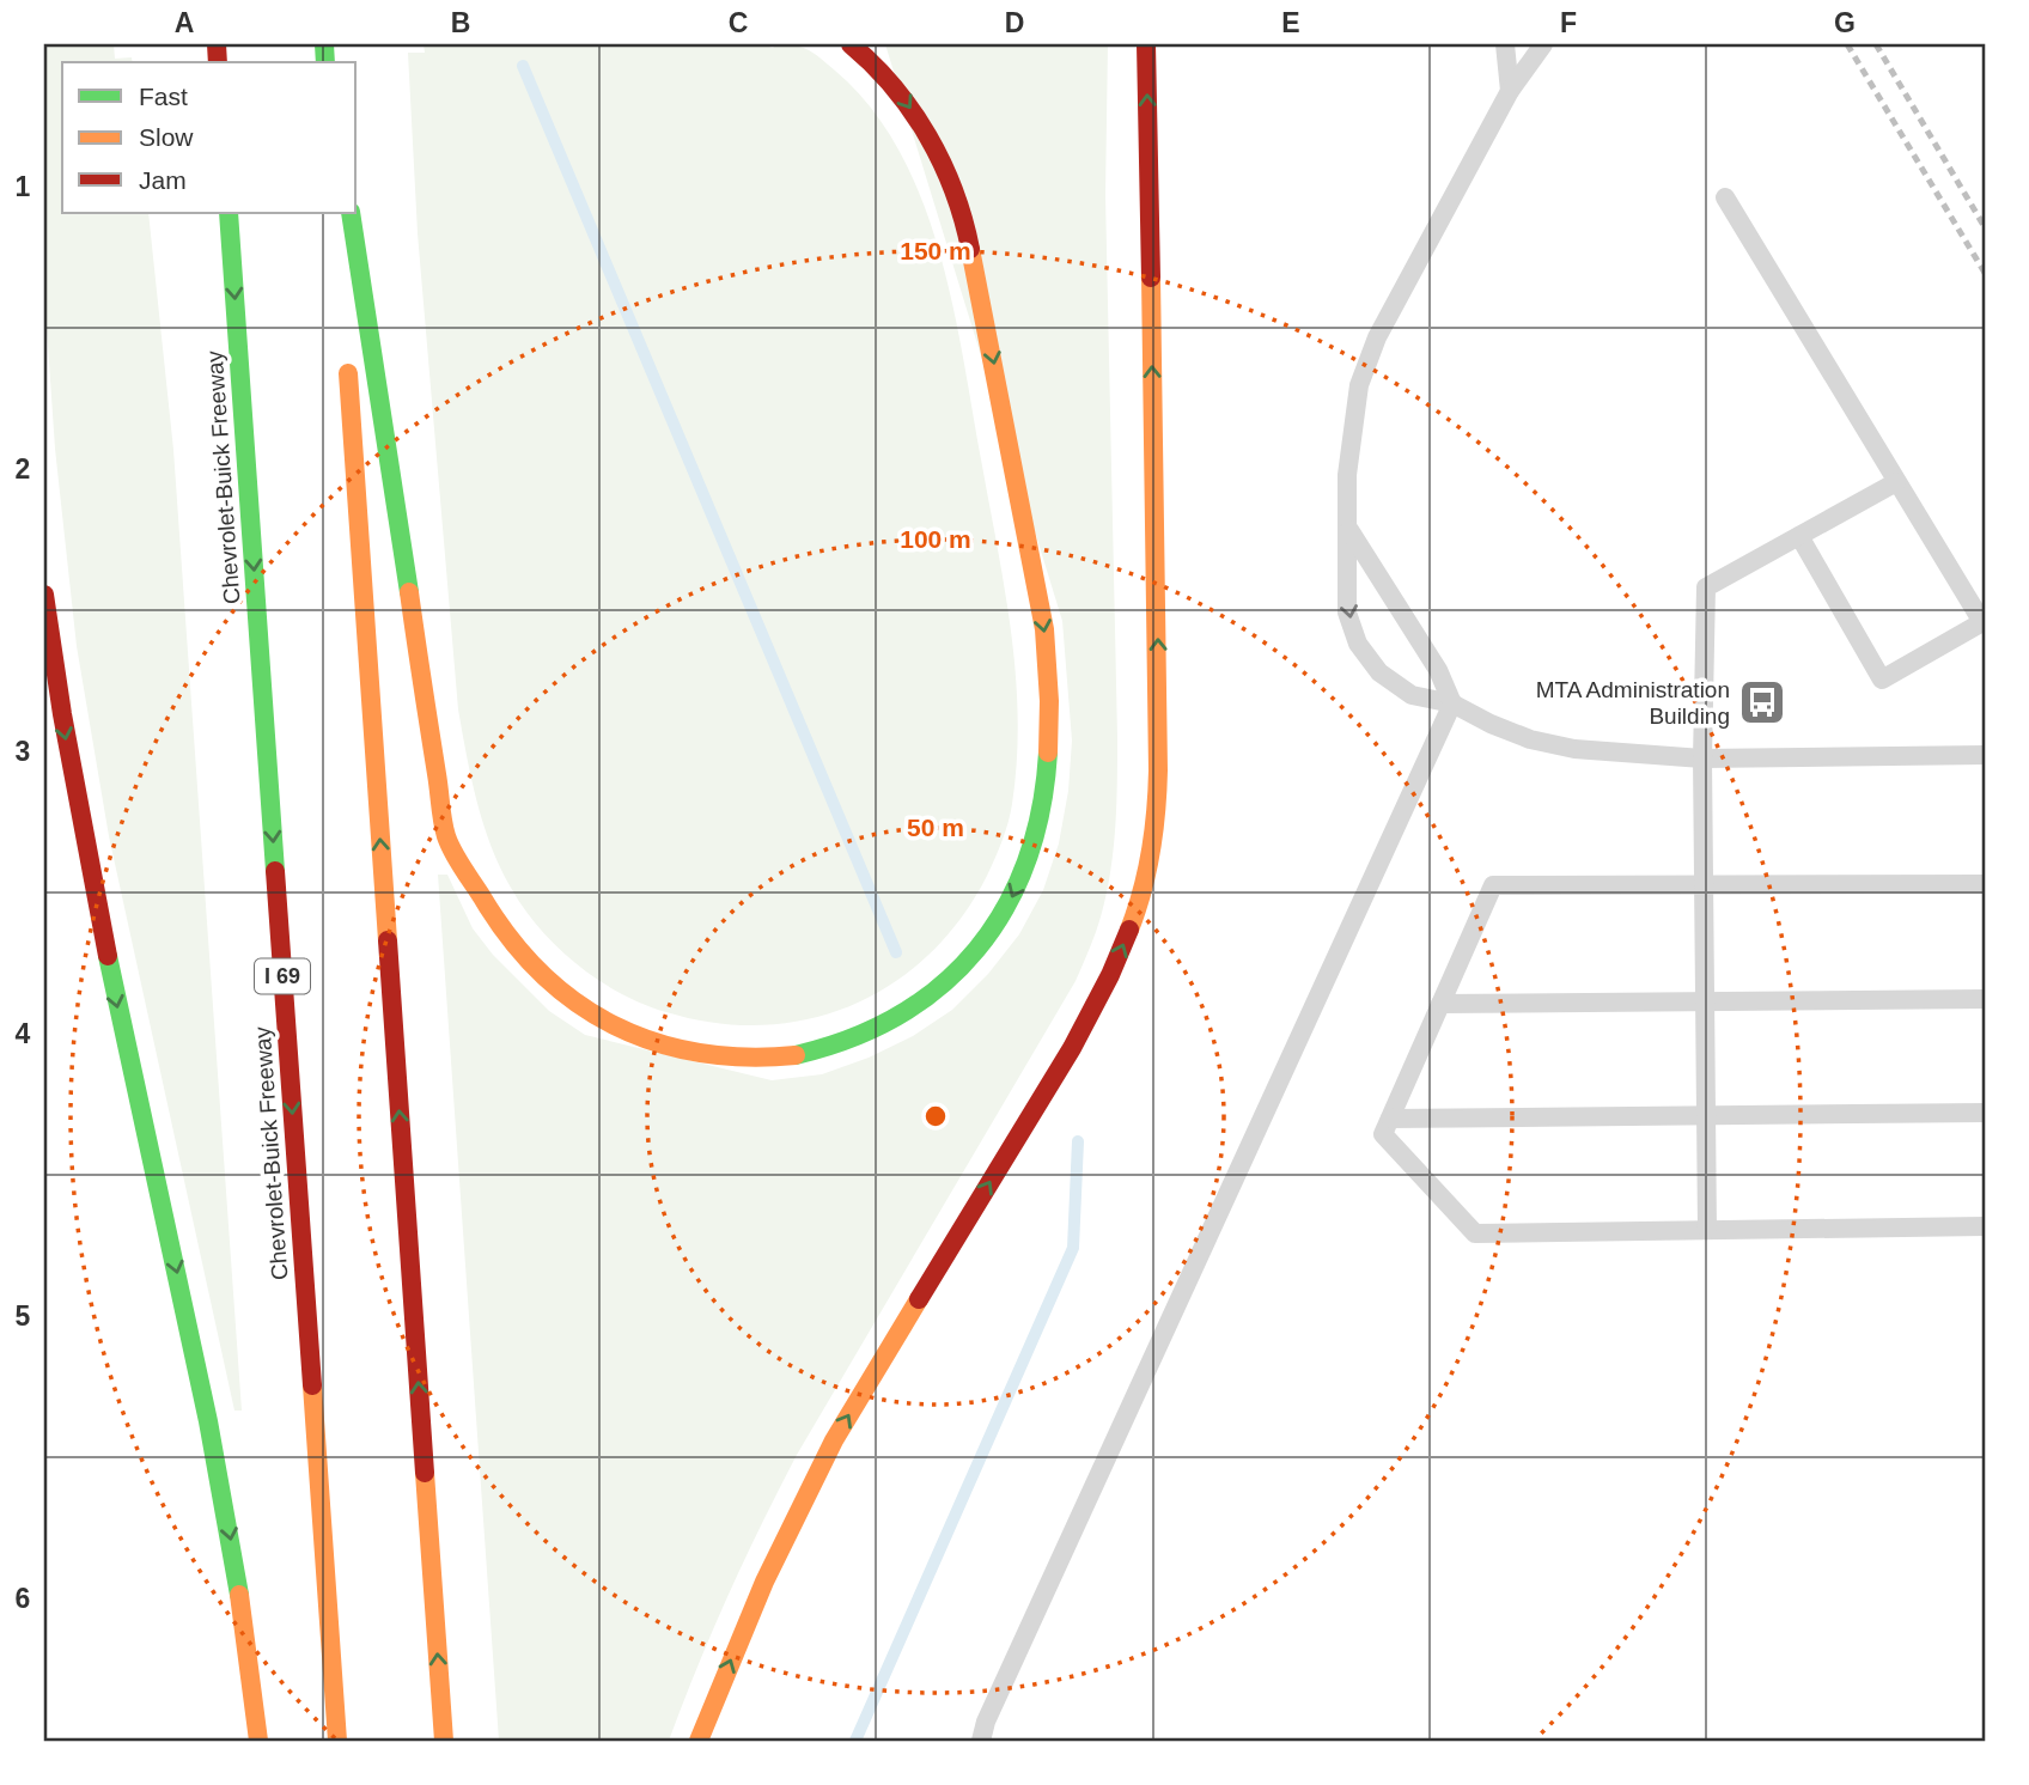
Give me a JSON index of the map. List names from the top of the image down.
{
  "streets": {
    "highway": ["Chevrolet-Buick Freeway", "I 69"]
  },
  "places": {
    "bus stop": ["MTA Administration Building"]
  },
  "legend": ["Fast", "Slow", "Jam"],
  "grid": {
    "columns": [
      "A",
      "B",
      "C",
      "D",
      "E",
      "F",
      "G"
    ],
    "rows": [
      "1",
      "2",
      "3",
      "4",
      "5",
      "6"
    ]
  },
  "rings": ["150 m", "100 m", "50 m"]
}
